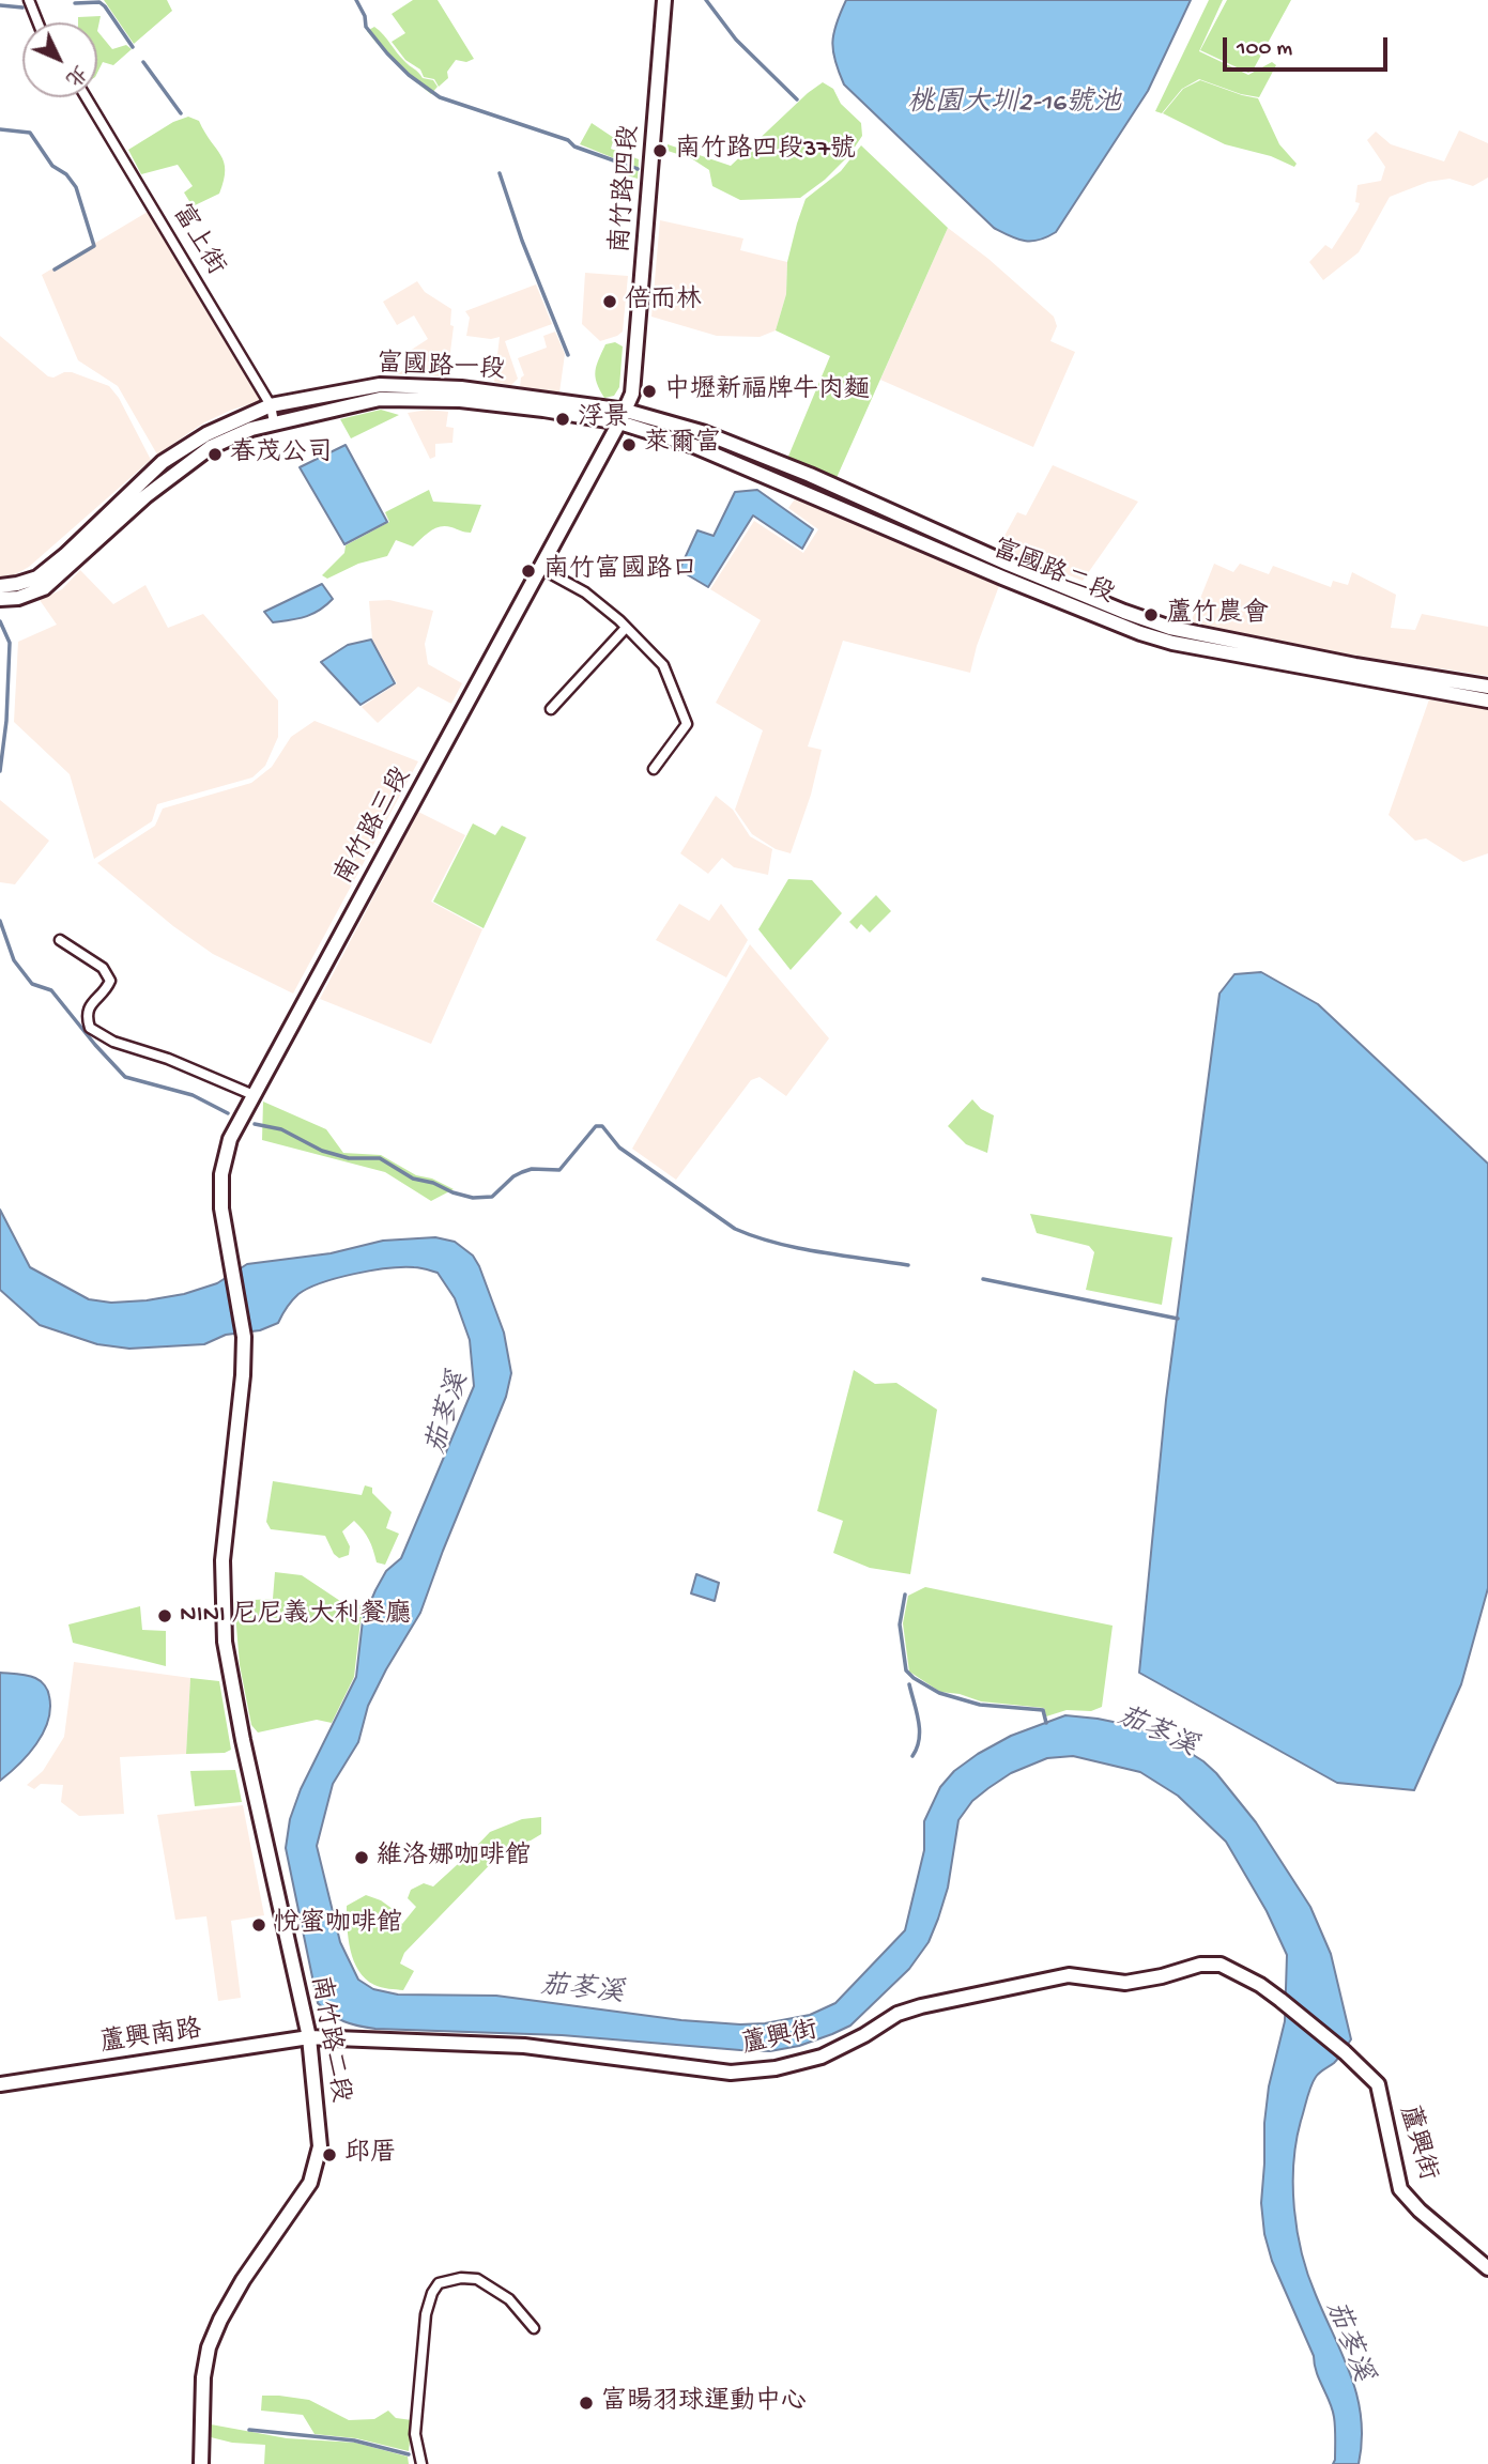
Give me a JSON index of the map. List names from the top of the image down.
{
  "streets": {
    "street": [
      "南竹路四段",
      "富上街",
      "富國路一段",
      "富國路二段",
      "南竹路三段",
      "蘆興南路",
      "南竹路二段",
      "蘆興街"
    ]
  },
  "crossings": [
    ["南竹路四段", "富國路一段"],
    ["南竹路四段", "富國路二段"],
    ["南竹路四段", "南竹路三段"],
    ["富上街", "富國路一段"],
    ["富國路一段", "富國路二段"],
    ["富國路一段", "南竹路三段"],
    ["富國路二段", "南竹路三段"],
    ["南竹路三段", "南竹路二段"],
    ["蘆興南路", "南竹路二段"],
    ["蘆興南路", "蘆興街"],
    ["南竹路二段", "蘆興街"]
  ],
  "water": ["桃園大圳2-16號池", "茄苳溪"],
  "places": [
    "南竹路四段37號",
    "倍而林",
    "中壢新福牌牛肉麵",
    "浮景",
    "萊爾富",
    "春茂公司",
    "南竹富國路口",
    "蘆竹農會",
    "NINI 尼尼義大利餐廳",
    "維洛娜咖啡館",
    "悅蜜咖啡館",
    "邱厝",
    "富暘羽球運動中心"
  ],
  "scale_bar": "100 m",
  "north": "bottom right"
}
